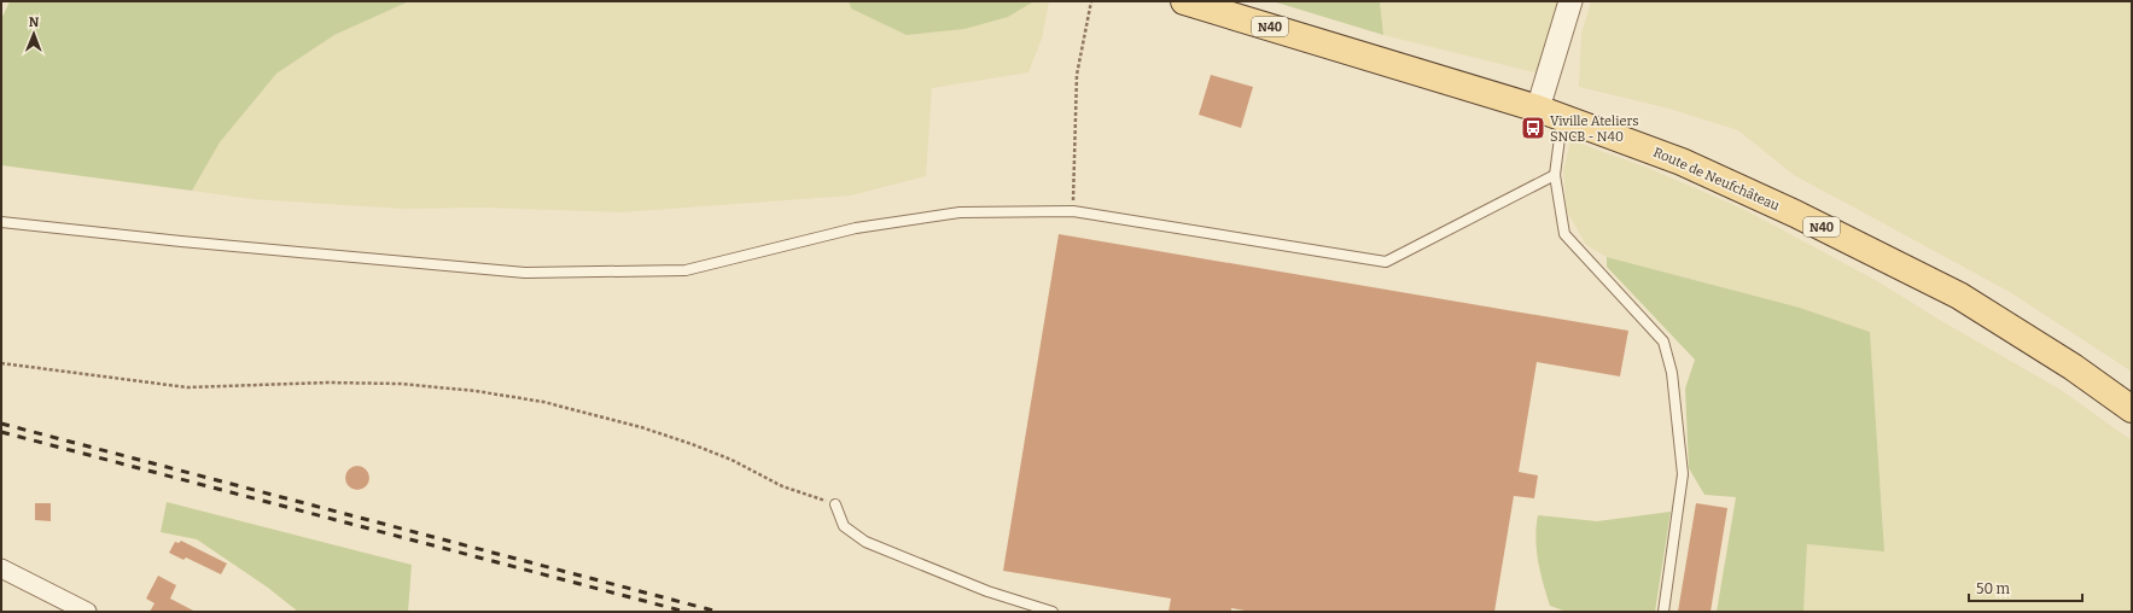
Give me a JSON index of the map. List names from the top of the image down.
{
  "streets": {
    "main road": ["N40", "Route de Neufchâteau"]
  },
  "places": {
    "bus stop": ["Viville Ateliers SNCB - N40"]
  },
  "scale_bar": "50 m",
  "north": "top"
}
